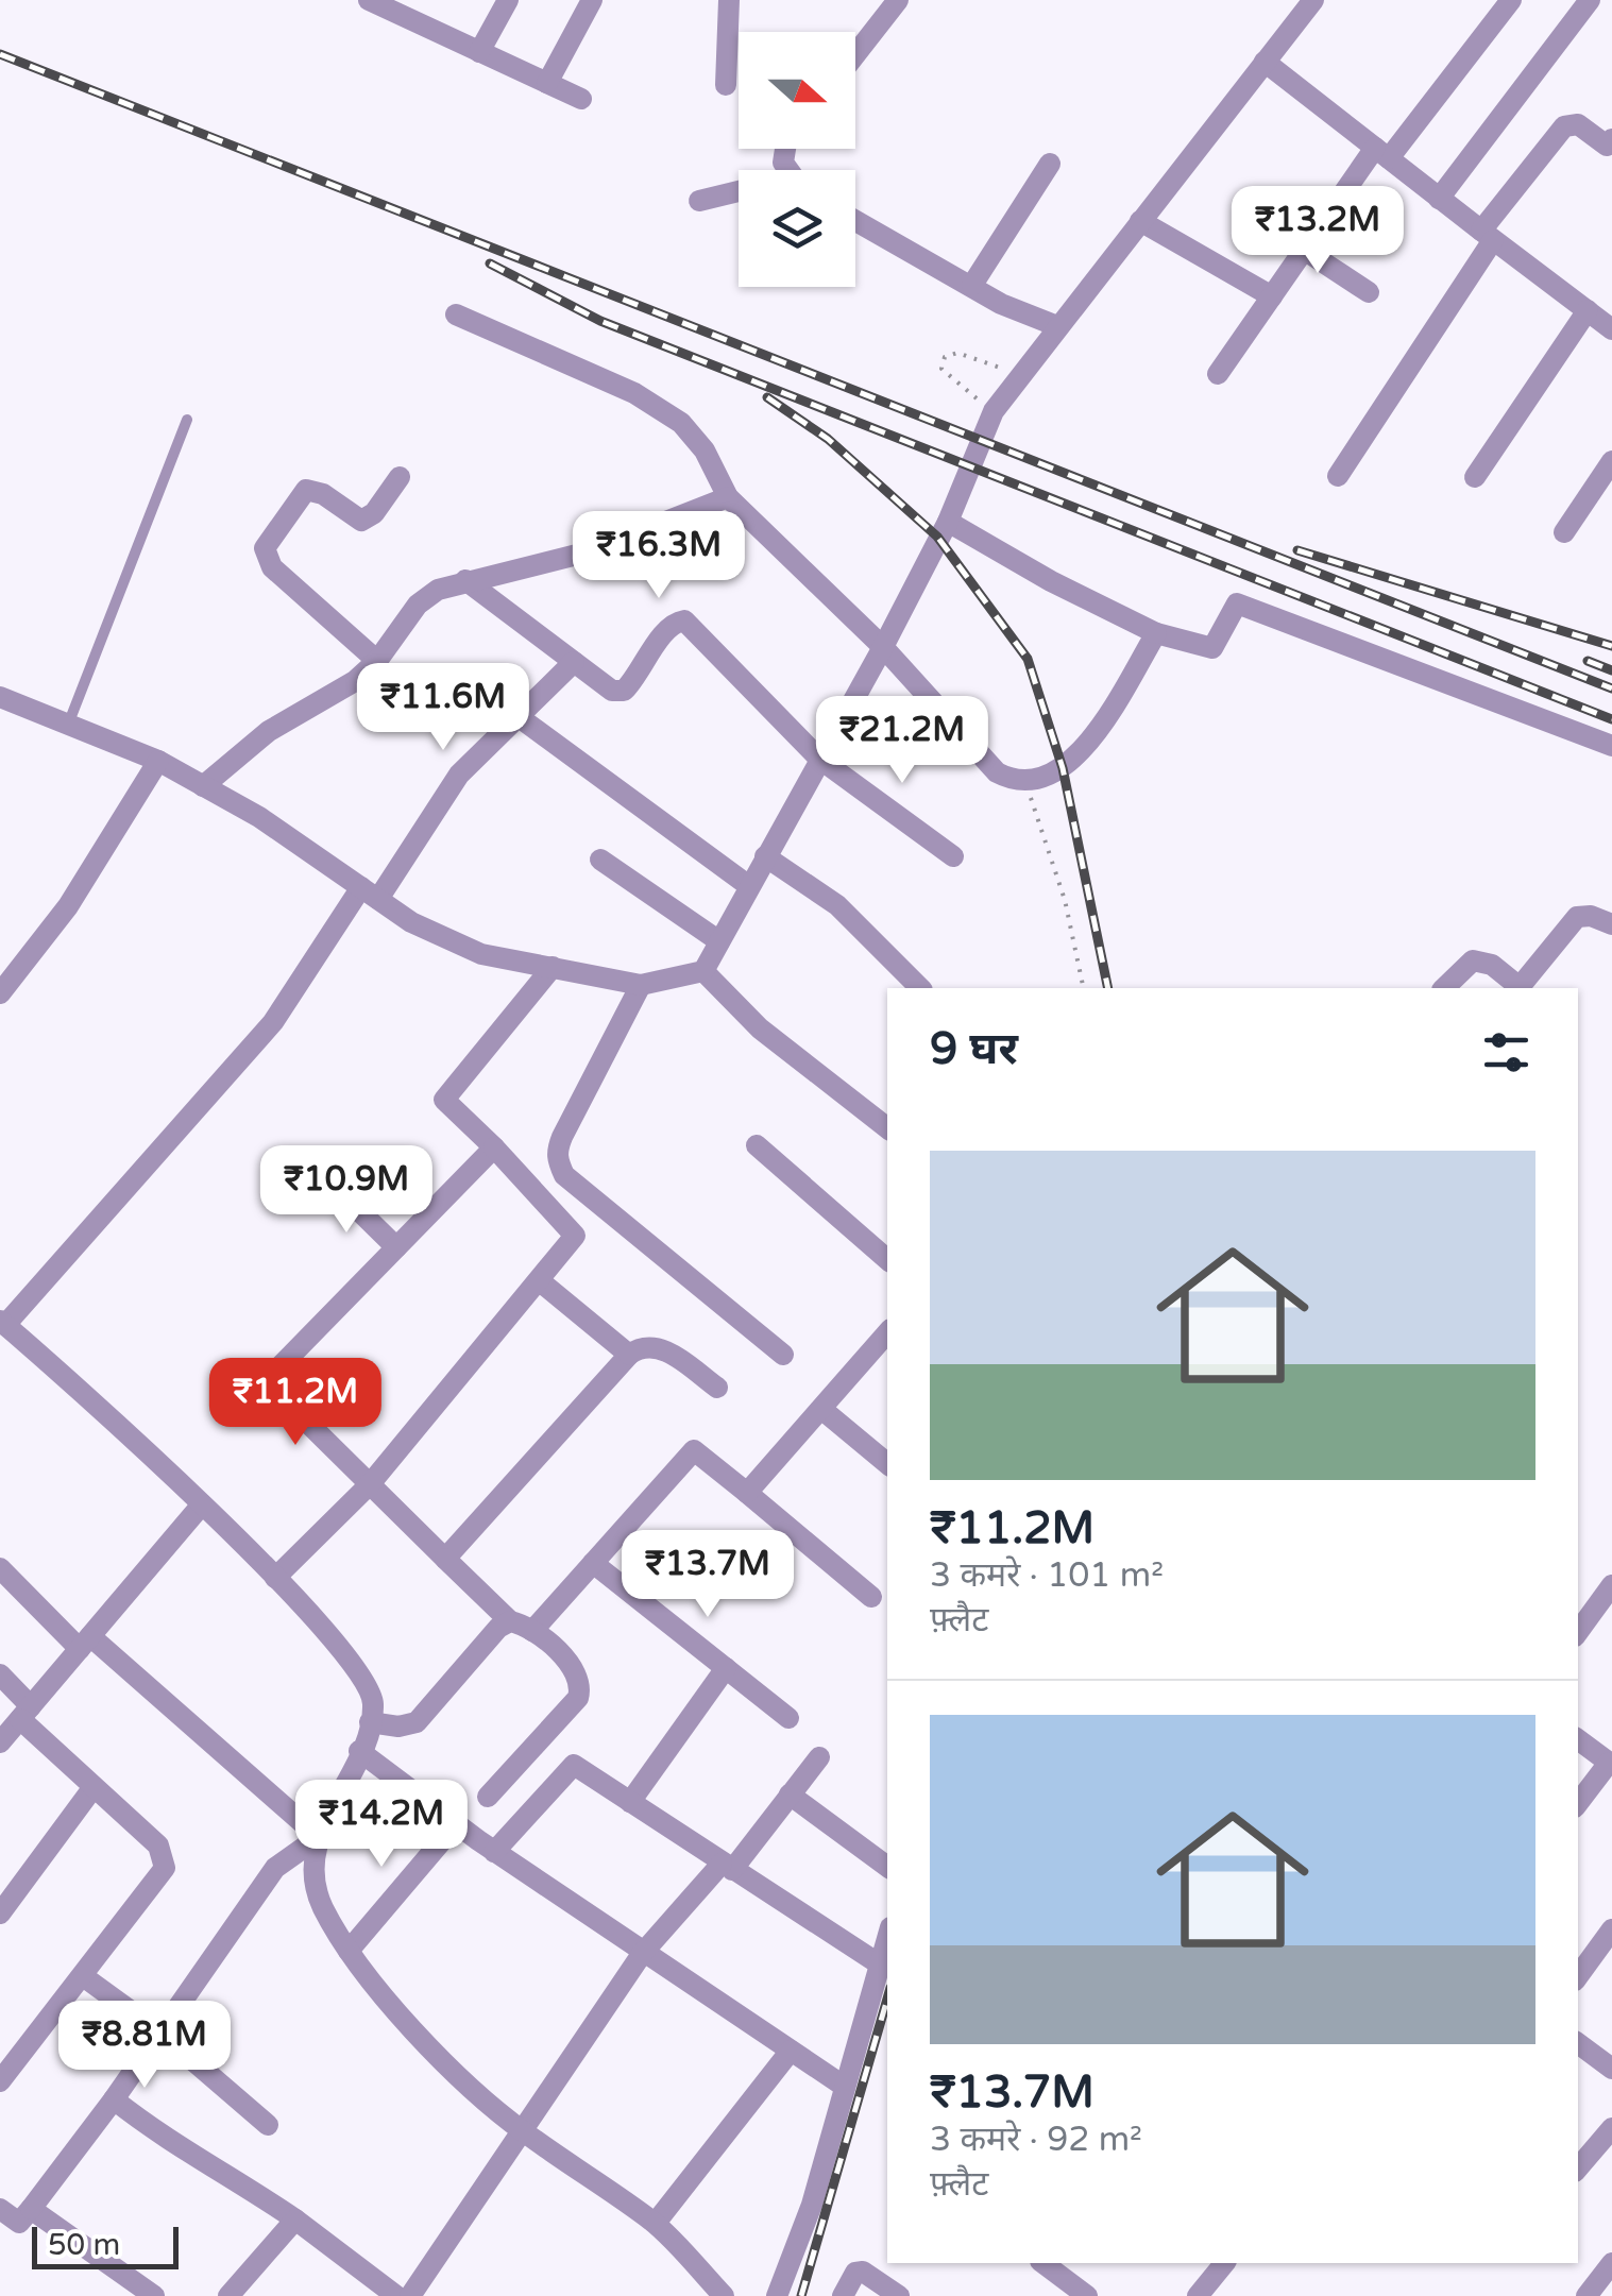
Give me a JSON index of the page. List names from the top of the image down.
{
  "scale_bar": "50 m",
  "north": "right",
  "page": {
    "price": [
      "₹13.2M",
      "₹16.3M",
      "₹11.6M",
      "₹21.2M",
      "₹10.9M",
      "₹11.2M",
      "₹13.7M",
      "₹14.2M",
      "₹8.81M"
    ],
    "heading": "9 घर",
    "list": [
      {
        "name": "₹11.2M",
        "note": "3 कमरे · 101 m² · फ़्लैट"
      },
      {
        "name": "₹13.7M",
        "note": "3 कमरे · 92 m² · फ़्लैट"
      }
    ],
    "scale": "50 m"
  }
}
